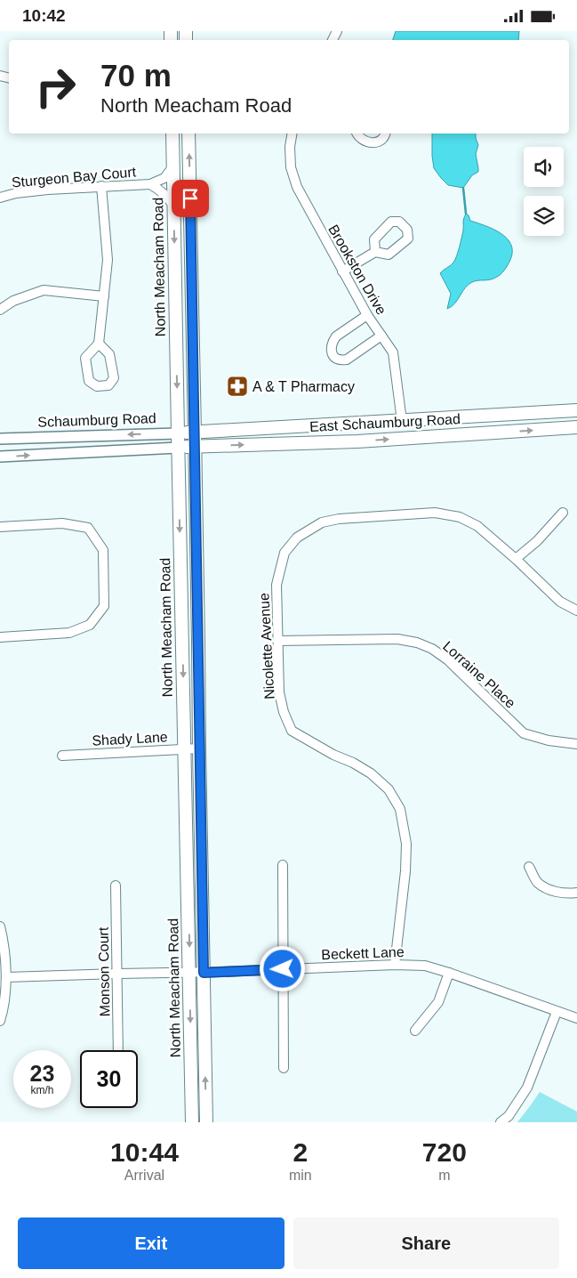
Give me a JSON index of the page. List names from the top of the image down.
{
  "streets": {
    "main road": ["North Meacham Road", "Schaumburg Road", "East Schaumburg Road"],
    "street": [
      "Sturgeon Bay Court",
      "Brookston Drive",
      "Nicolette Avenue",
      "Lorraine Place",
      "Shady Lane",
      "Beckett Lane",
      "Monson Court"
    ]
  },
  "crossings": [
    ["North Meacham Road", "Schaumburg Road"],
    ["North Meacham Road", "East Schaumburg Road"],
    ["North Meacham Road", "Shady Lane"],
    ["North Meacham Road", "Beckett Lane"],
    ["Brookston Drive", "East Schaumburg Road"],
    ["Schaumburg Road", "East Schaumburg Road"],
    ["Nicolette Avenue", "Lorraine Place"],
    ["Nicolette Avenue", "Beckett Lane"],
    ["Beckett Lane", "Monson Court"]
  ],
  "one_way": ["Schaumburg Road"],
  "places": {
    "pharmacy": ["A & T Pharmacy"]
  },
  "page": {
    "status": "10:42",
    "turn": ["70 m", "North Meacham Road"],
    "speed": "23 km/h",
    "limit": "30",
    "eta": [
      "10:44",
      "Arrival",
      "2",
      "min",
      "720",
      "m"
    ],
    "buttons": ["Exit", "Share"]
  }
}
